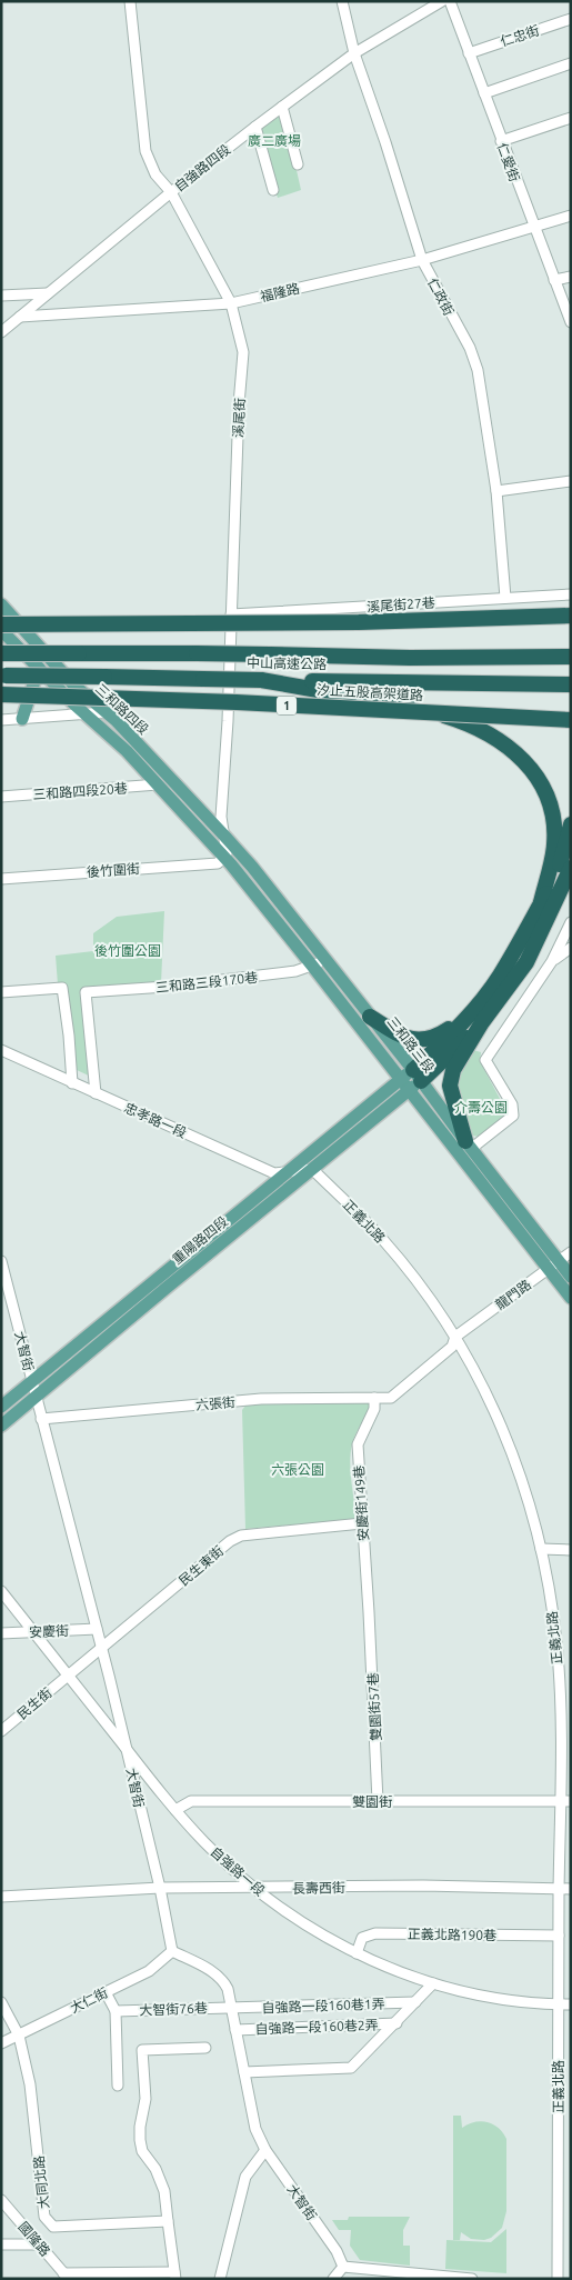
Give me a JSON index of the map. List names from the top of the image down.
{
  "streets": {
    "highway": ["中山高速公路", "汐止五股高架道路", "1"],
    "main road": ["三和路四段", "三和路三段", "重陽路四段"],
    "street": [
      "仁忠街",
      "仁愛街",
      "自強路四段",
      "福隆路",
      "仁政街",
      "溪尾街",
      "溪尾街27巷",
      "三和路四段20巷",
      "後竹圍街",
      "三和路三段170巷",
      "忠孝路一段",
      "正義北路",
      "龍門路",
      "大智街",
      "六張街",
      "安慶街149巷",
      "民生東街",
      "安慶街",
      "民生街",
      "雙園街57巷",
      "雙園街",
      "自強路一段",
      "長壽西街",
      "正義北路190巷",
      "大仁街",
      "自強路一段160巷1弄",
      "大智街76巷",
      "自強路一段160巷2弄",
      "大同北路",
      "國隆路"
    ]
  },
  "crossings": [
    ["仁忠街", "仁愛街"],
    ["仁愛街", "福隆路"],
    ["自強路四段", "福隆路"],
    ["自強路四段", "仁政街"],
    ["自強路四段", "溪尾街"],
    ["福隆路", "仁政街"],
    ["福隆路", "溪尾街"],
    ["仁政街", "溪尾街27巷"],
    ["溪尾街", "溪尾街27巷"],
    ["溪尾街", "三和路四段"],
    ["溪尾街", "後竹圍街"],
    ["溪尾街", "三和路三段"],
    ["三和路四段", "三和路四段20巷"],
    ["三和路四段", "後竹圍街"],
    ["三和路四段", "三和路三段"],
    ["後竹圍街", "三和路三段"],
    ["三和路三段170巷", "三和路三段"],
    ["三和路三段170巷", "忠孝路一段"],
    ["三和路三段", "重陽路四段"],
    ["三和路三段", "龍門路"],
    ["忠孝路一段", "正義北路"],
    ["忠孝路一段", "重陽路四段"],
    ["正義北路", "重陽路四段"],
    ["正義北路", "龍門路"],
    ["正義北路", "雙園街"],
    ["正義北路", "自強路一段"],
    ["正義北路", "長壽西街"],
    ["正義北路", "正義北路190巷"],
    ["重陽路四段", "大智街"],
    ["龍門路", "六張街"],
    ["大智街", "六張街"],
    ["大智街", "民生東街"],
    ["大智街", "安慶街"],
    ["大智街", "自強路一段"],
    ["大智街", "長壽西街"],
    ["大智街", "大仁街"],
    ["大智街", "自強路一段160巷1弄"],
    ["大智街", "大智街76巷"],
    ["大智街", "自強路一段160巷2弄"],
    ["六張街", "安慶街149巷"],
    ["安慶街149巷", "民生東街"],
    ["安慶街149巷", "雙園街57巷"],
    ["民生東街", "民生街"],
    ["民生東街", "自強路一段"],
    ["安慶街", "自強路一段"],
    ["民生街", "自強路一段"],
    ["雙園街57巷", "雙園街"],
    ["雙園街", "自強路一段"],
    ["自強路一段", "長壽西街"],
    ["自強路一段", "正義北路190巷"],
    ["大仁街", "大同北路"],
    ["自強路一段160巷1弄", "大智街76巷"]
  ],
  "parks": [
    "廣二廣場",
    "後竹圍公園",
    "介壽公園",
    "六張公園"
  ]
}
